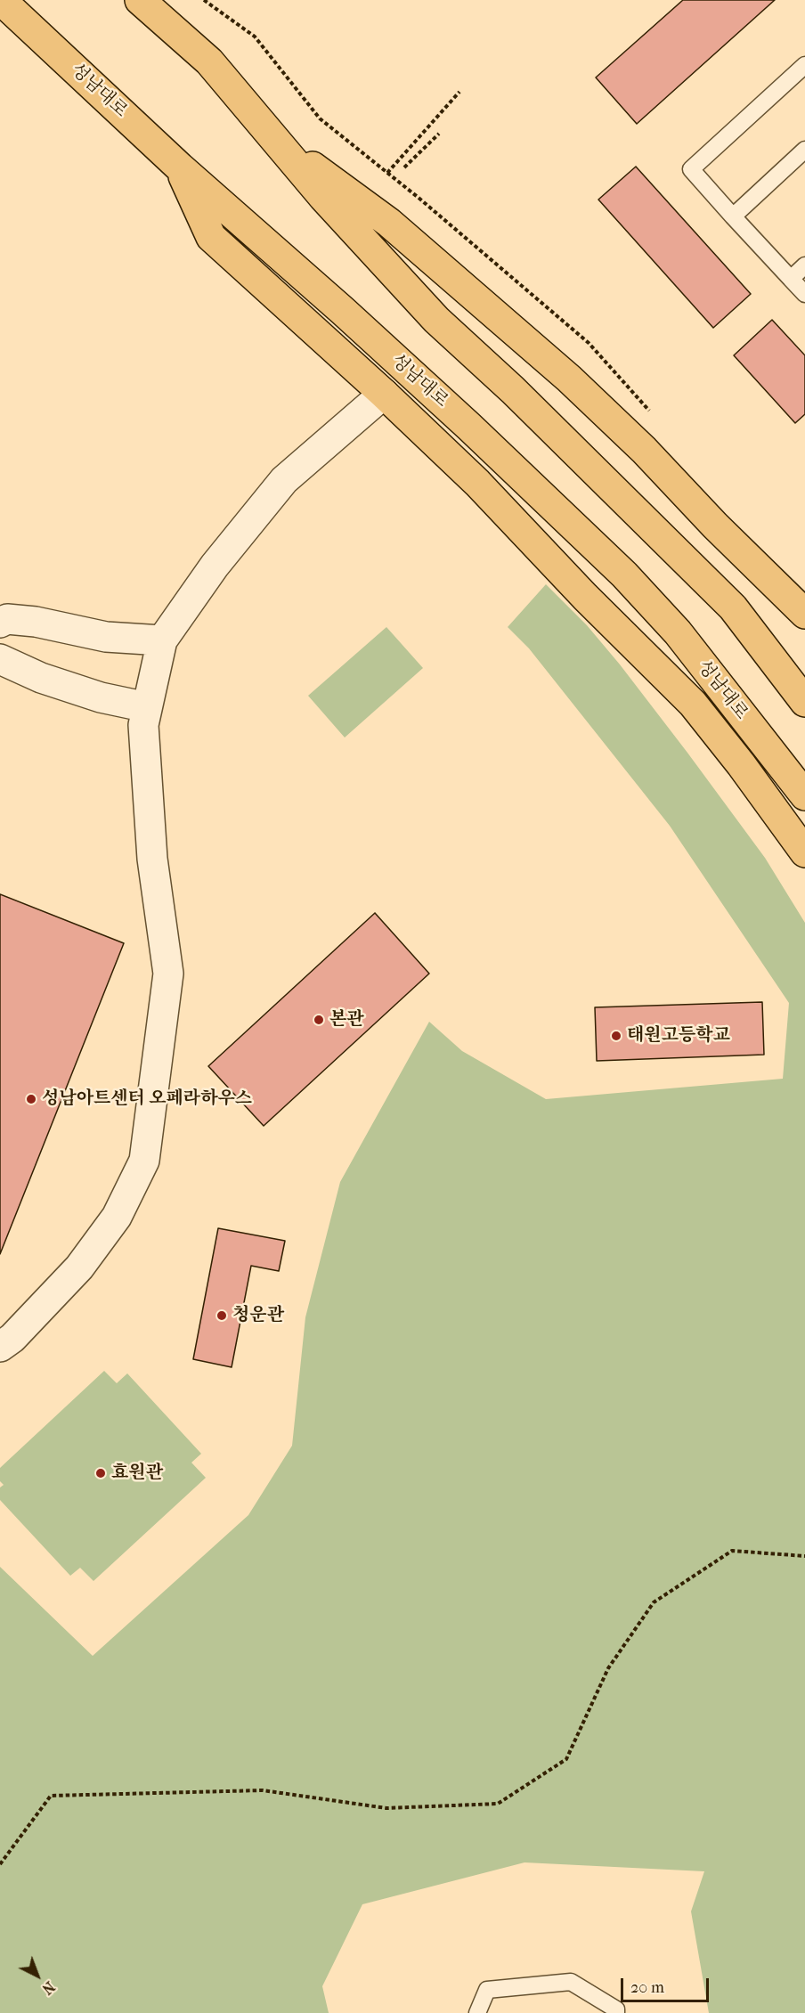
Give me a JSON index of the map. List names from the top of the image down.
{
  "streets": {
    "main road": ["성남대로"]
  },
  "places": [
    "본관",
    "태원고등학교",
    "성남아트센터 오페라하우스",
    "청운관",
    "효원관"
  ],
  "scale_bar": "20 m",
  "north": "bottom right"
}
